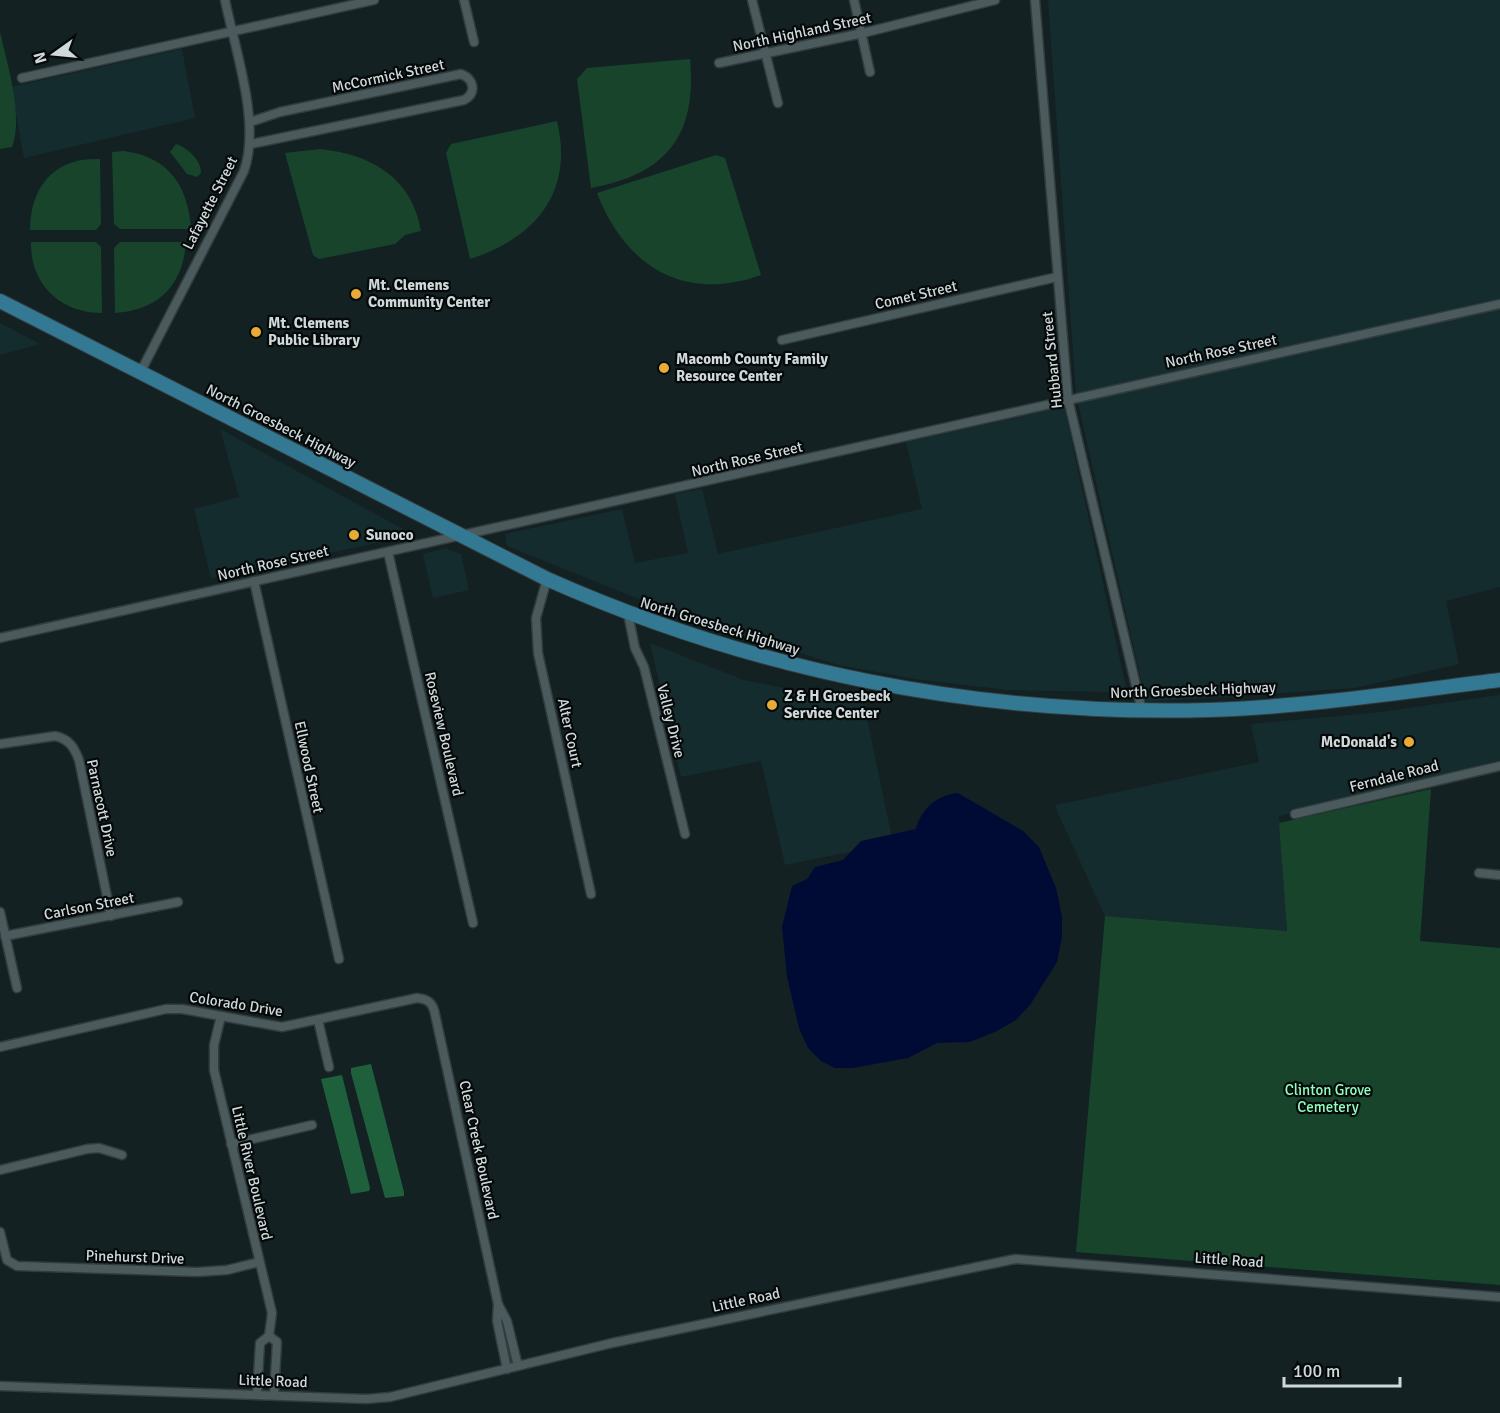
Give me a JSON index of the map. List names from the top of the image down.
{
  "streets": {
    "main road": ["North Groesbeck Highway"],
    "street": [
      "North Highland Street",
      "McCormick Street",
      "Lafayette Street",
      "Comet Street",
      "North Rose Street",
      "Hubbard Street",
      "Valley Drive",
      "Alter Court",
      "Roseview Boulevard",
      "Ellwood Street",
      "Ferndale Road",
      "Parnacott Drive",
      "Carlson Street",
      "Colorado Drive",
      "Clear Creek Boulevard",
      "Little River Boulevard",
      "Pinehurst Drive",
      "Little Road"
    ]
  },
  "crossings": [
    ["McCormick Street", "Lafayette Street"],
    ["Lafayette Street", "North Groesbeck Highway"],
    ["Comet Street", "Hubbard Street"],
    ["North Rose Street", "Hubbard Street"],
    ["North Rose Street", "North Groesbeck Highway"],
    ["North Rose Street", "Roseview Boulevard"],
    ["North Rose Street", "Ellwood Street"],
    ["Hubbard Street", "North Groesbeck Highway"],
    ["North Groesbeck Highway", "Valley Drive"],
    ["North Groesbeck Highway", "Alter Court"],
    ["Parnacott Drive", "Carlson Street"],
    ["Colorado Drive", "Clear Creek Boulevard"],
    ["Colorado Drive", "Little River Boulevard"],
    ["Clear Creek Boulevard", "Little Road"],
    ["Little River Boulevard", "Pinehurst Drive"],
    ["Little River Boulevard", "Little Road"]
  ],
  "parks": ["Clinton Grove Cemetery"],
  "places": [
    "Mt. Clemens Community Center",
    "Mt. Clemens Public Library",
    "Macomb County Family Resource Center",
    "Sunoco",
    "Z & H Groesbeck Service Center",
    "McDonald's"
  ],
  "scale_bar": "100 m",
  "north": "left"
}
